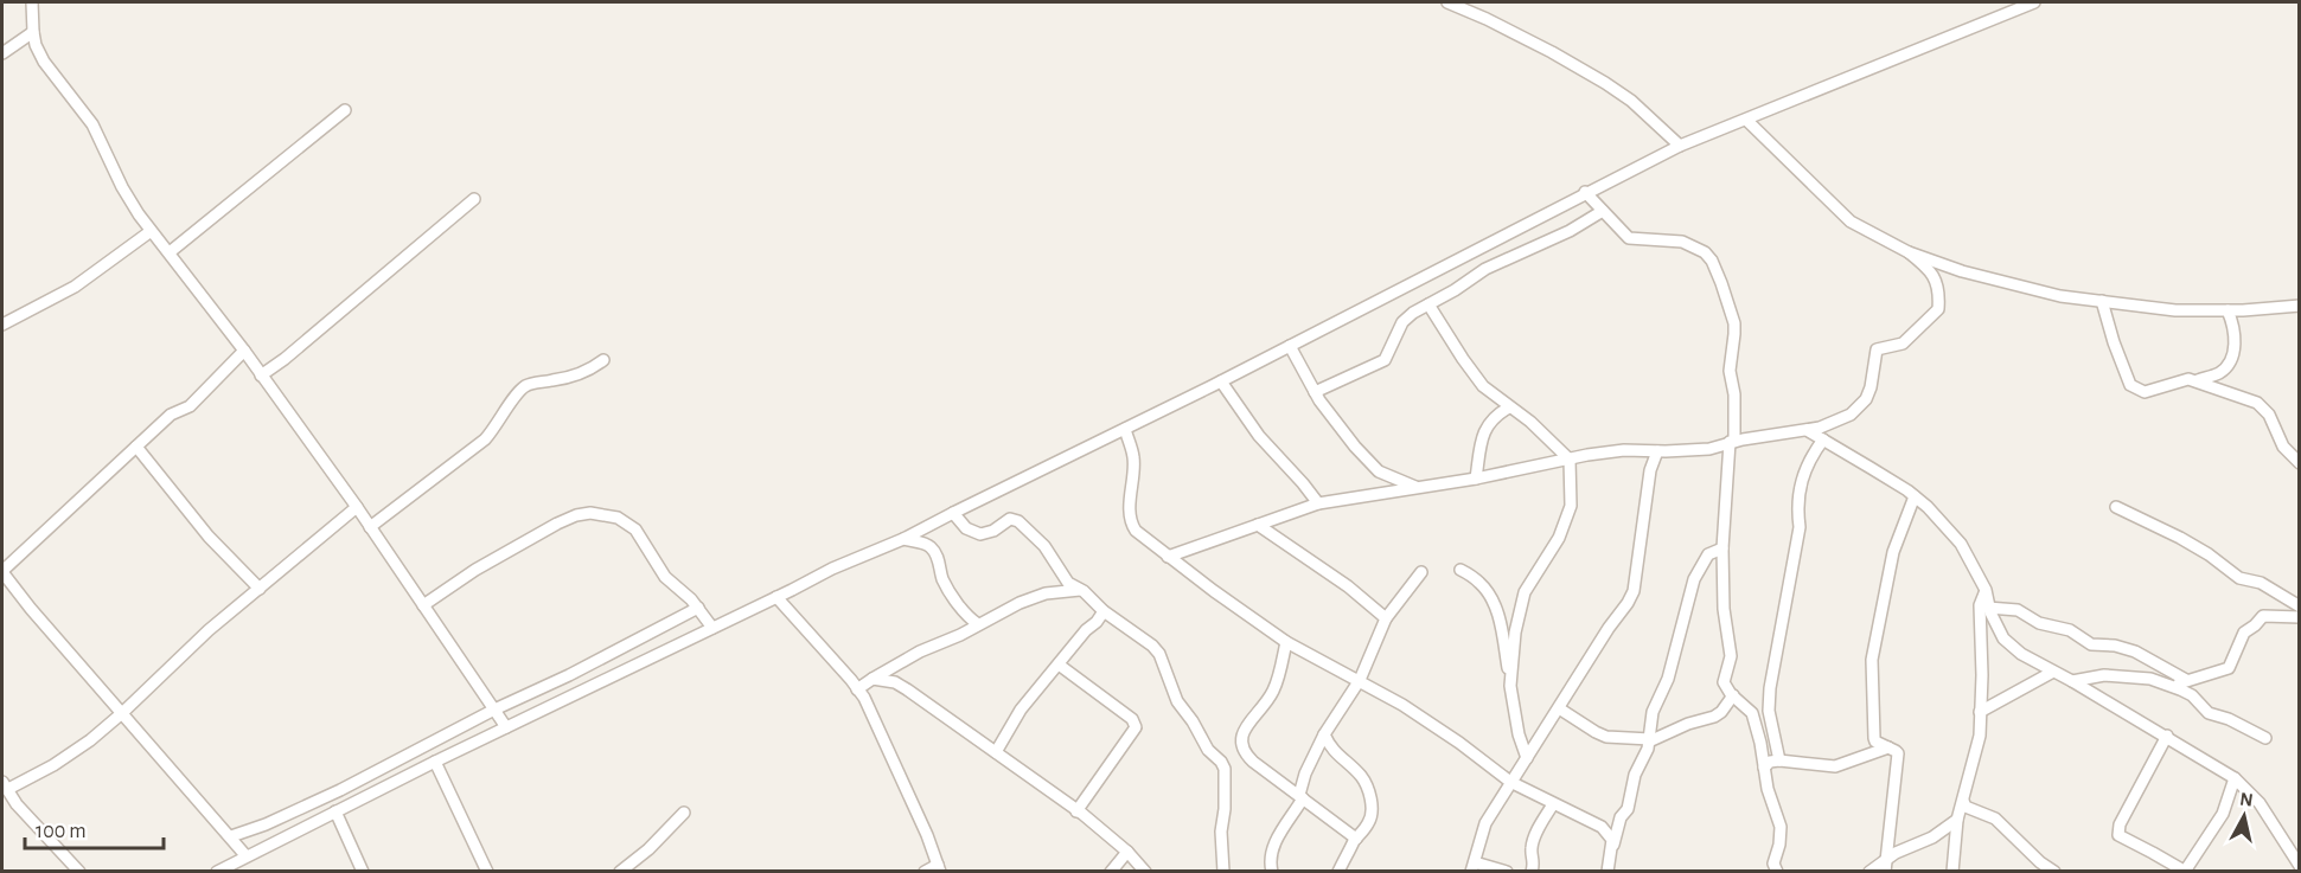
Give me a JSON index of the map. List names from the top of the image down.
{
  "scale_bar": "100 m",
  "north": "top"
}
